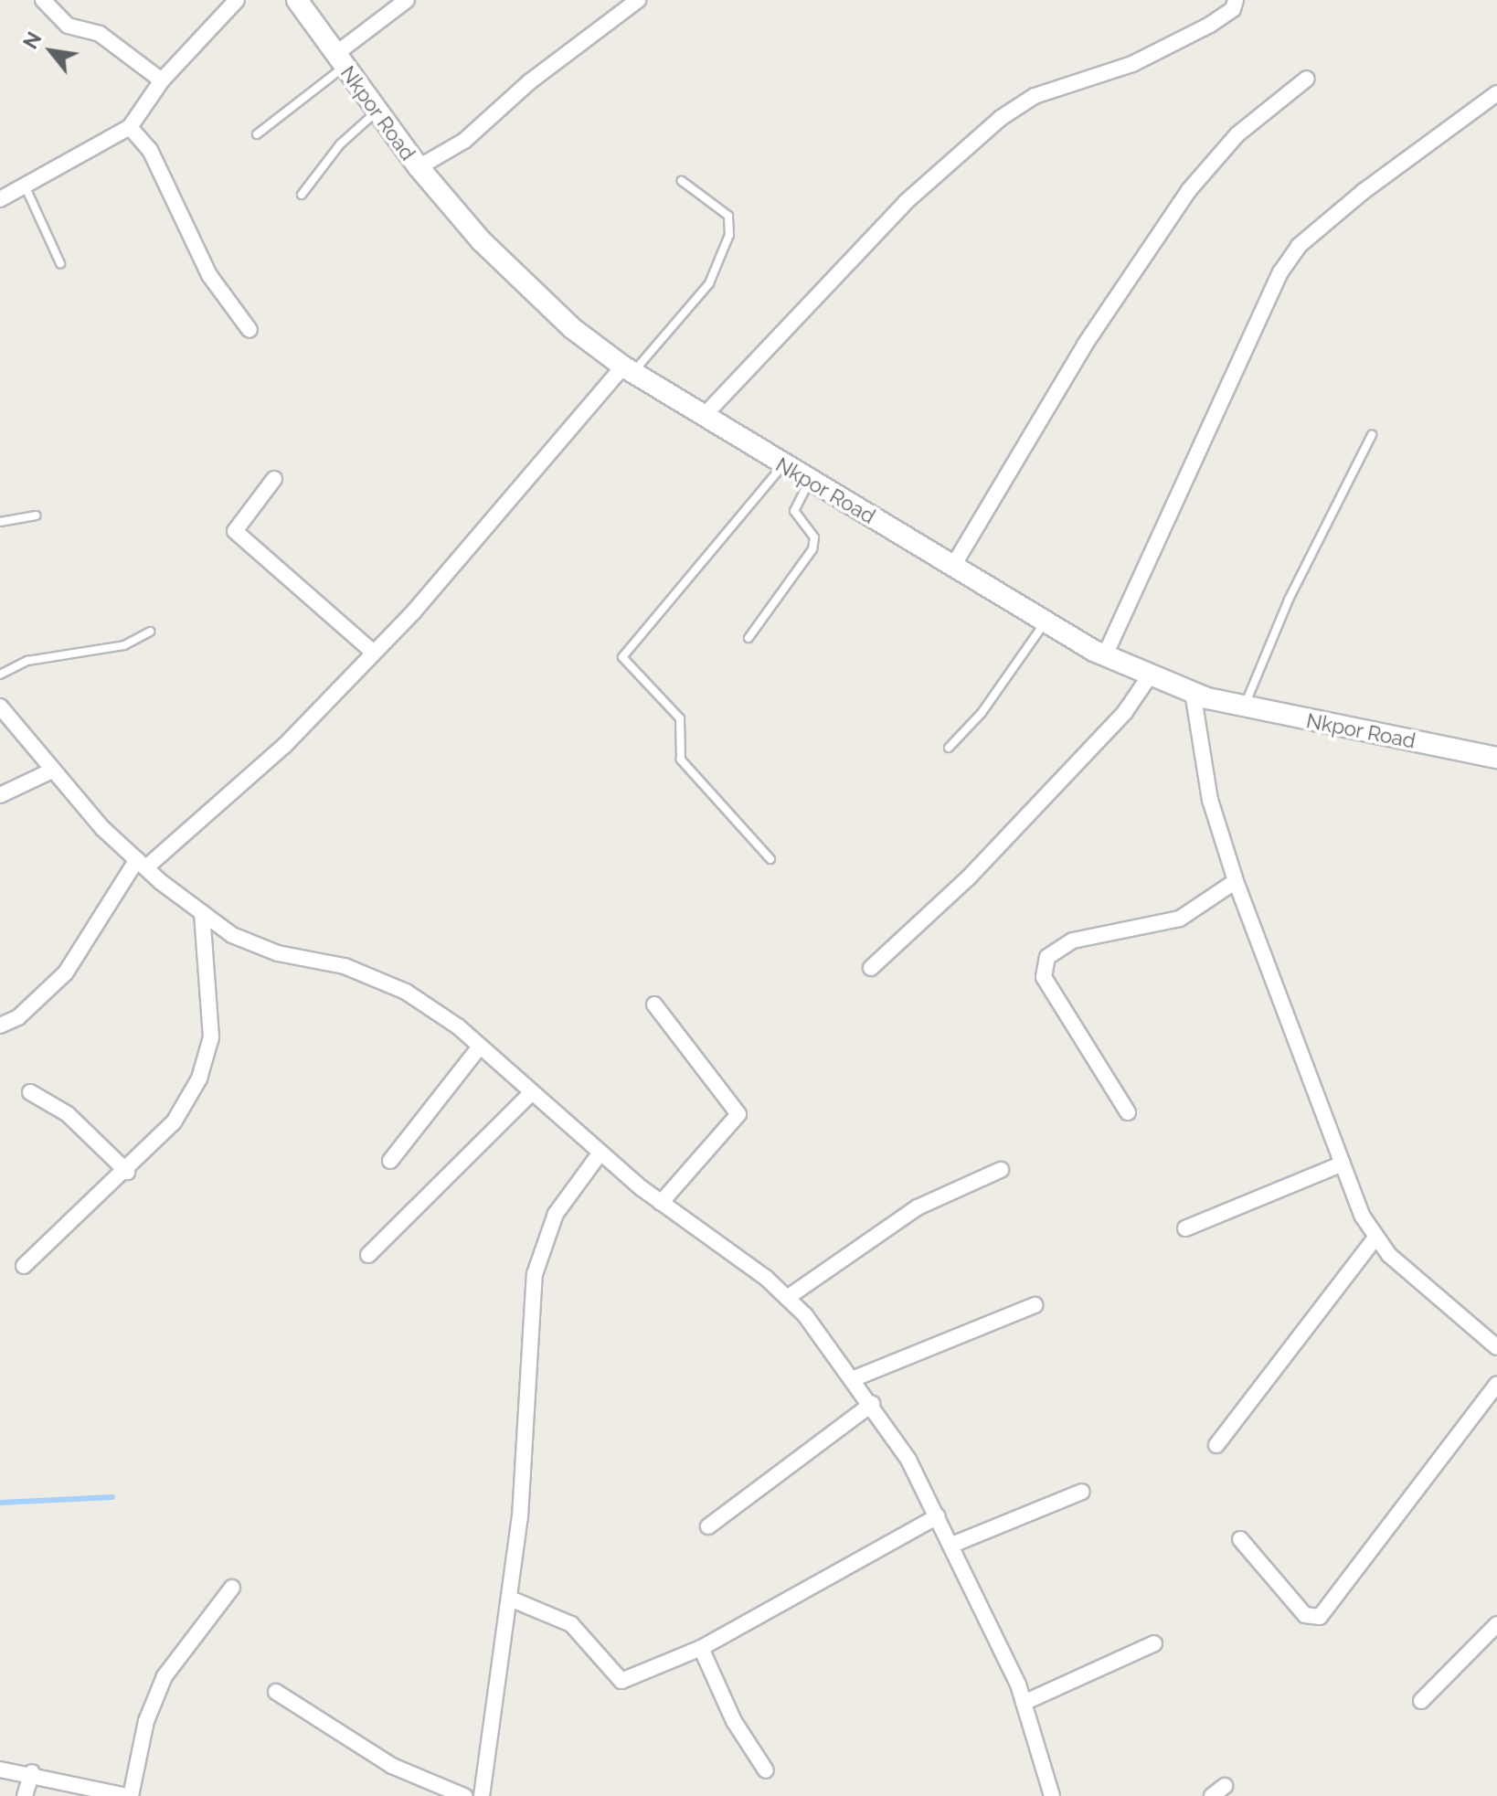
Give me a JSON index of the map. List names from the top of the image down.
{
  "streets": {
    "street": ["Nkpor Road"]
  },
  "north": "top left"
}
